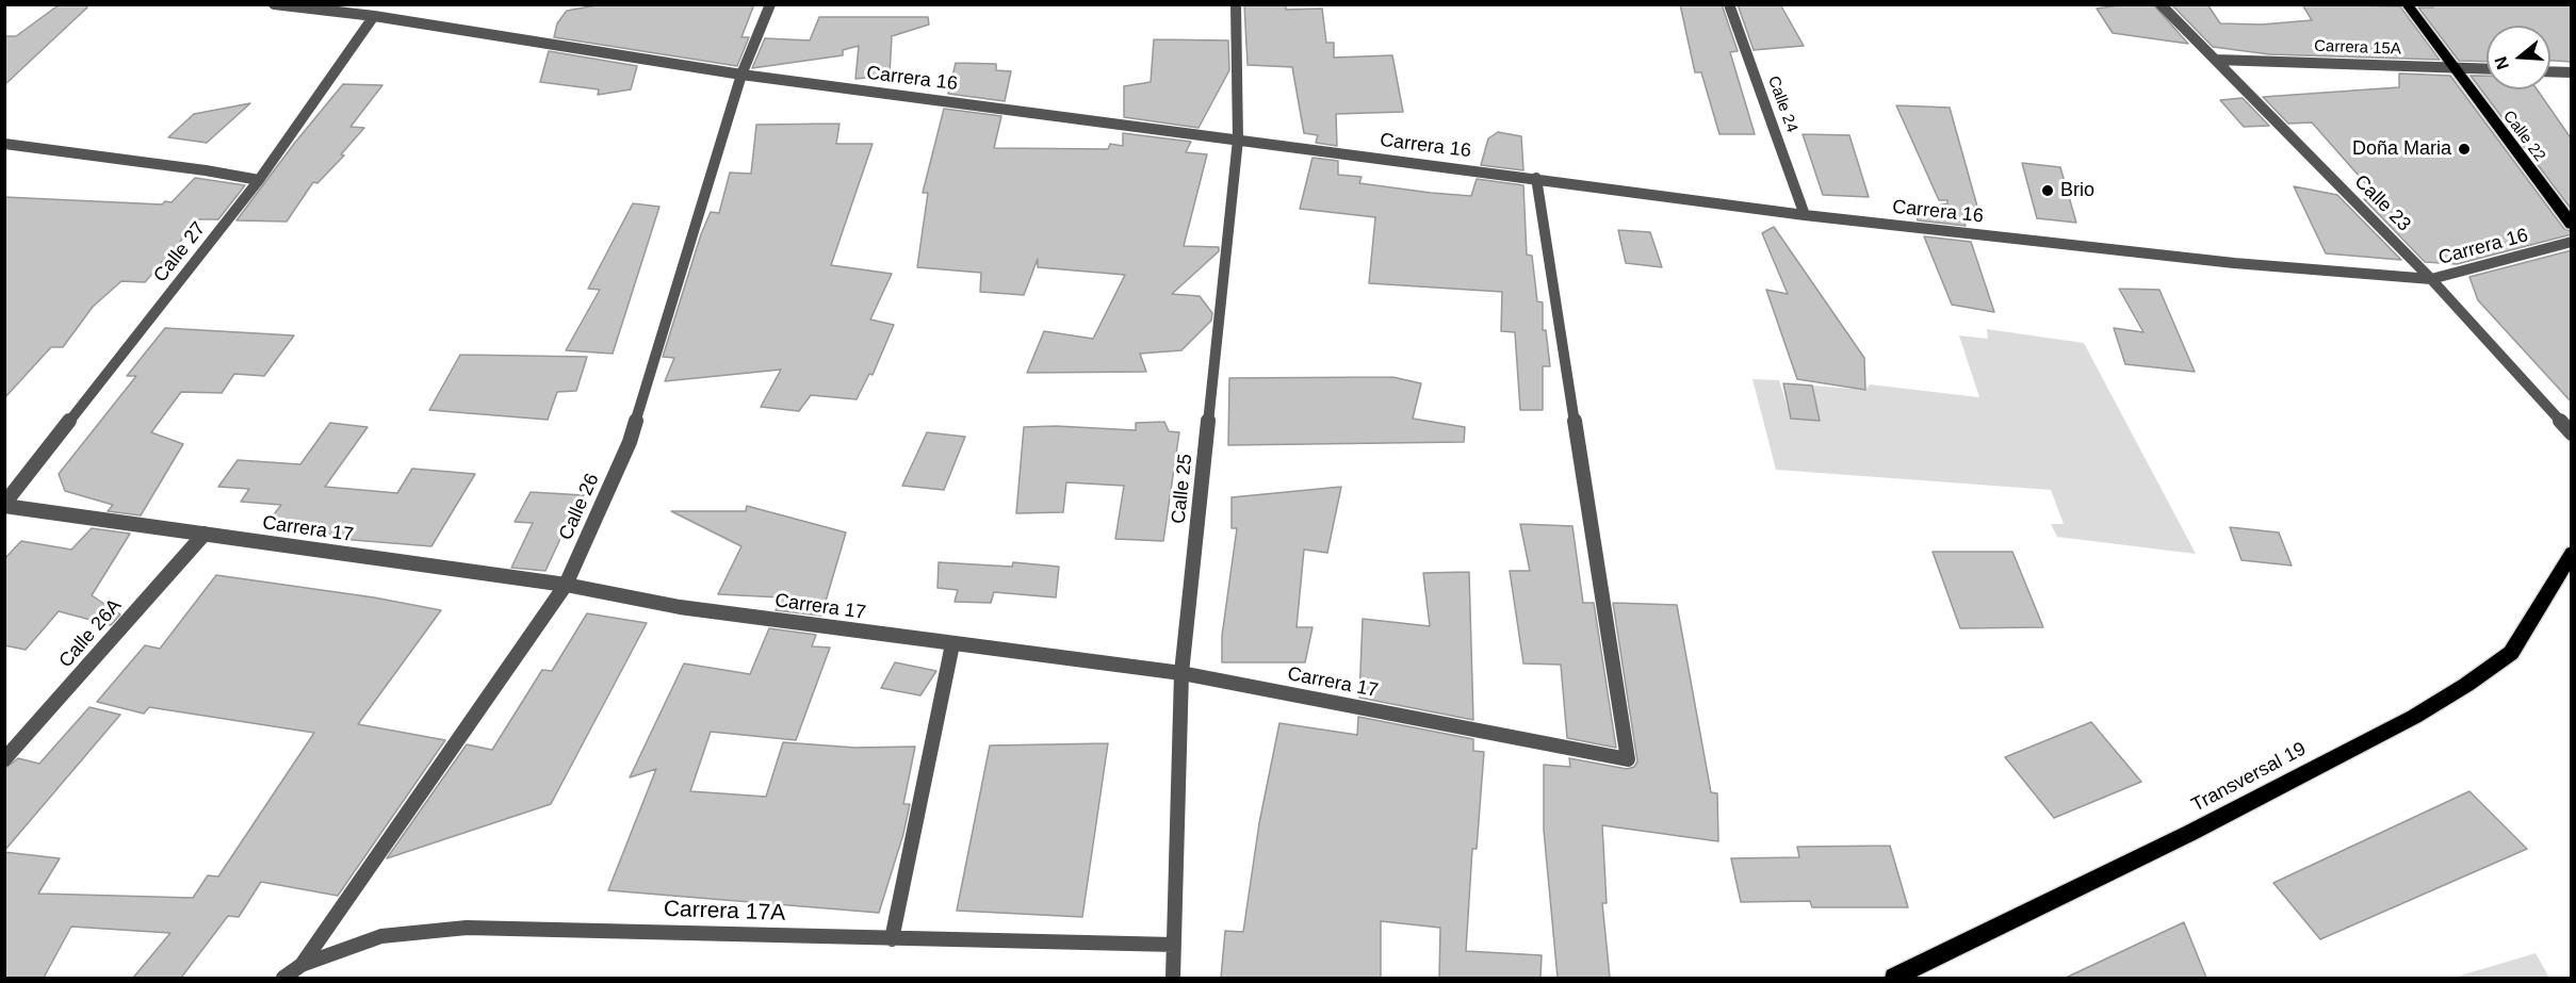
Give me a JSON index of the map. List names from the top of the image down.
{
  "streets": {
    "main road": ["Calle 22", "Transversal 19"],
    "street": [
      "Carrera 15A",
      "Carrera 16",
      "Calle 24",
      "Calle 23",
      "Calle 27",
      "Calle 25",
      "Calle 26",
      "Carrera 17",
      "Calle 26A",
      "Carrera 17A"
    ]
  },
  "crossings": [
    ["Carrera 15A", "Calle 22"],
    ["Carrera 15A", "Calle 23"],
    ["Carrera 16", "Calle 24"],
    ["Carrera 16", "Calle 23"],
    ["Carrera 16", "Calle 27"],
    ["Carrera 16", "Calle 25"],
    ["Carrera 16", "Calle 26"],
    ["Carrera 16", "Carrera 17"],
    ["Calle 27", "Carrera 17"],
    ["Calle 25", "Carrera 17"],
    ["Calle 25", "Carrera 17A"],
    ["Calle 26", "Carrera 17"],
    ["Calle 26", "Carrera 17A"],
    ["Carrera 17", "Calle 26A"]
  ],
  "places": ["Doña Maria", "Brio"],
  "north": "left"
}
